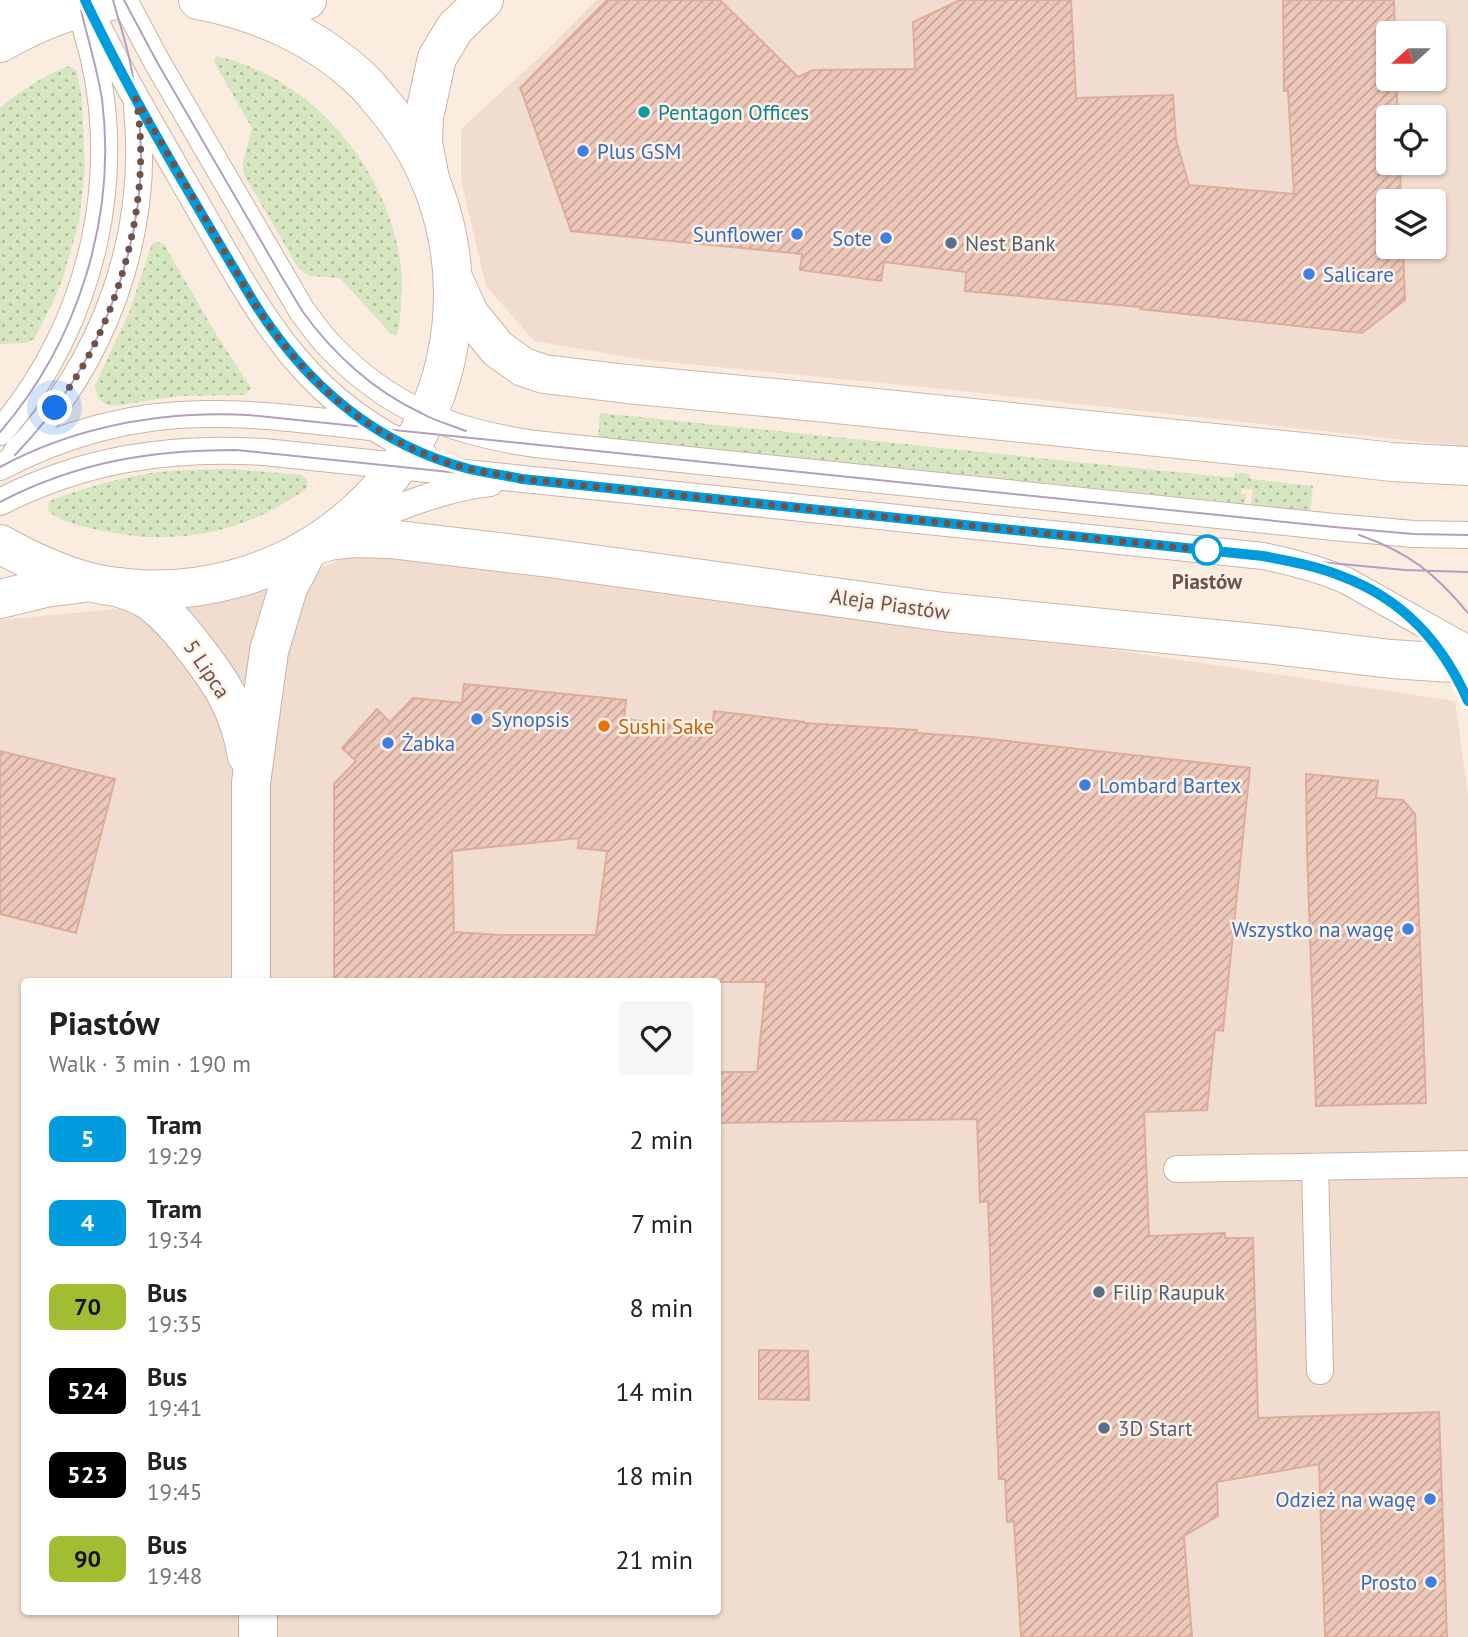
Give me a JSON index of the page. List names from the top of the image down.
{
  "streets": {
    "street": ["Aleja Piastów", "5 Lipca"]
  },
  "crossings": [
    ["Aleja Piastów", "5 Lipca"]
  ],
  "places": [
    "Pentagon Offices",
    "Plus GSM",
    "Sunflower",
    "Sote",
    "Nest Bank",
    "Salicare",
    "Piastów",
    "Synopsis",
    "Sushi Sake",
    "Żabka",
    "Lombard Bartex",
    "Wszystko na wagę",
    "Filip Raupuk",
    "3D Start",
    "Odzież na wagę",
    "Prosto"
  ],
  "lines": ["tram line 5"],
  "north": "left",
  "page": {
    "heading": ["Piastów", "Walk · 3 min · 190 m"],
    "list": [
      {
        "mark": "5",
        "name": "Tram",
        "note": "19:29",
        "value": "2 min"
      },
      {
        "mark": "4",
        "name": "Tram",
        "note": "19:34",
        "value": "7 min"
      },
      {
        "mark": "70",
        "name": "Bus",
        "note": "19:35",
        "value": "8 min"
      },
      {
        "mark": "524",
        "name": "Bus",
        "note": "19:41",
        "value": "14 min"
      },
      {
        "mark": "523",
        "name": "Bus",
        "note": "19:45",
        "value": "18 min"
      },
      {
        "mark": "90",
        "name": "Bus",
        "note": "19:48",
        "value": "21 min"
      }
    ]
  }
}
